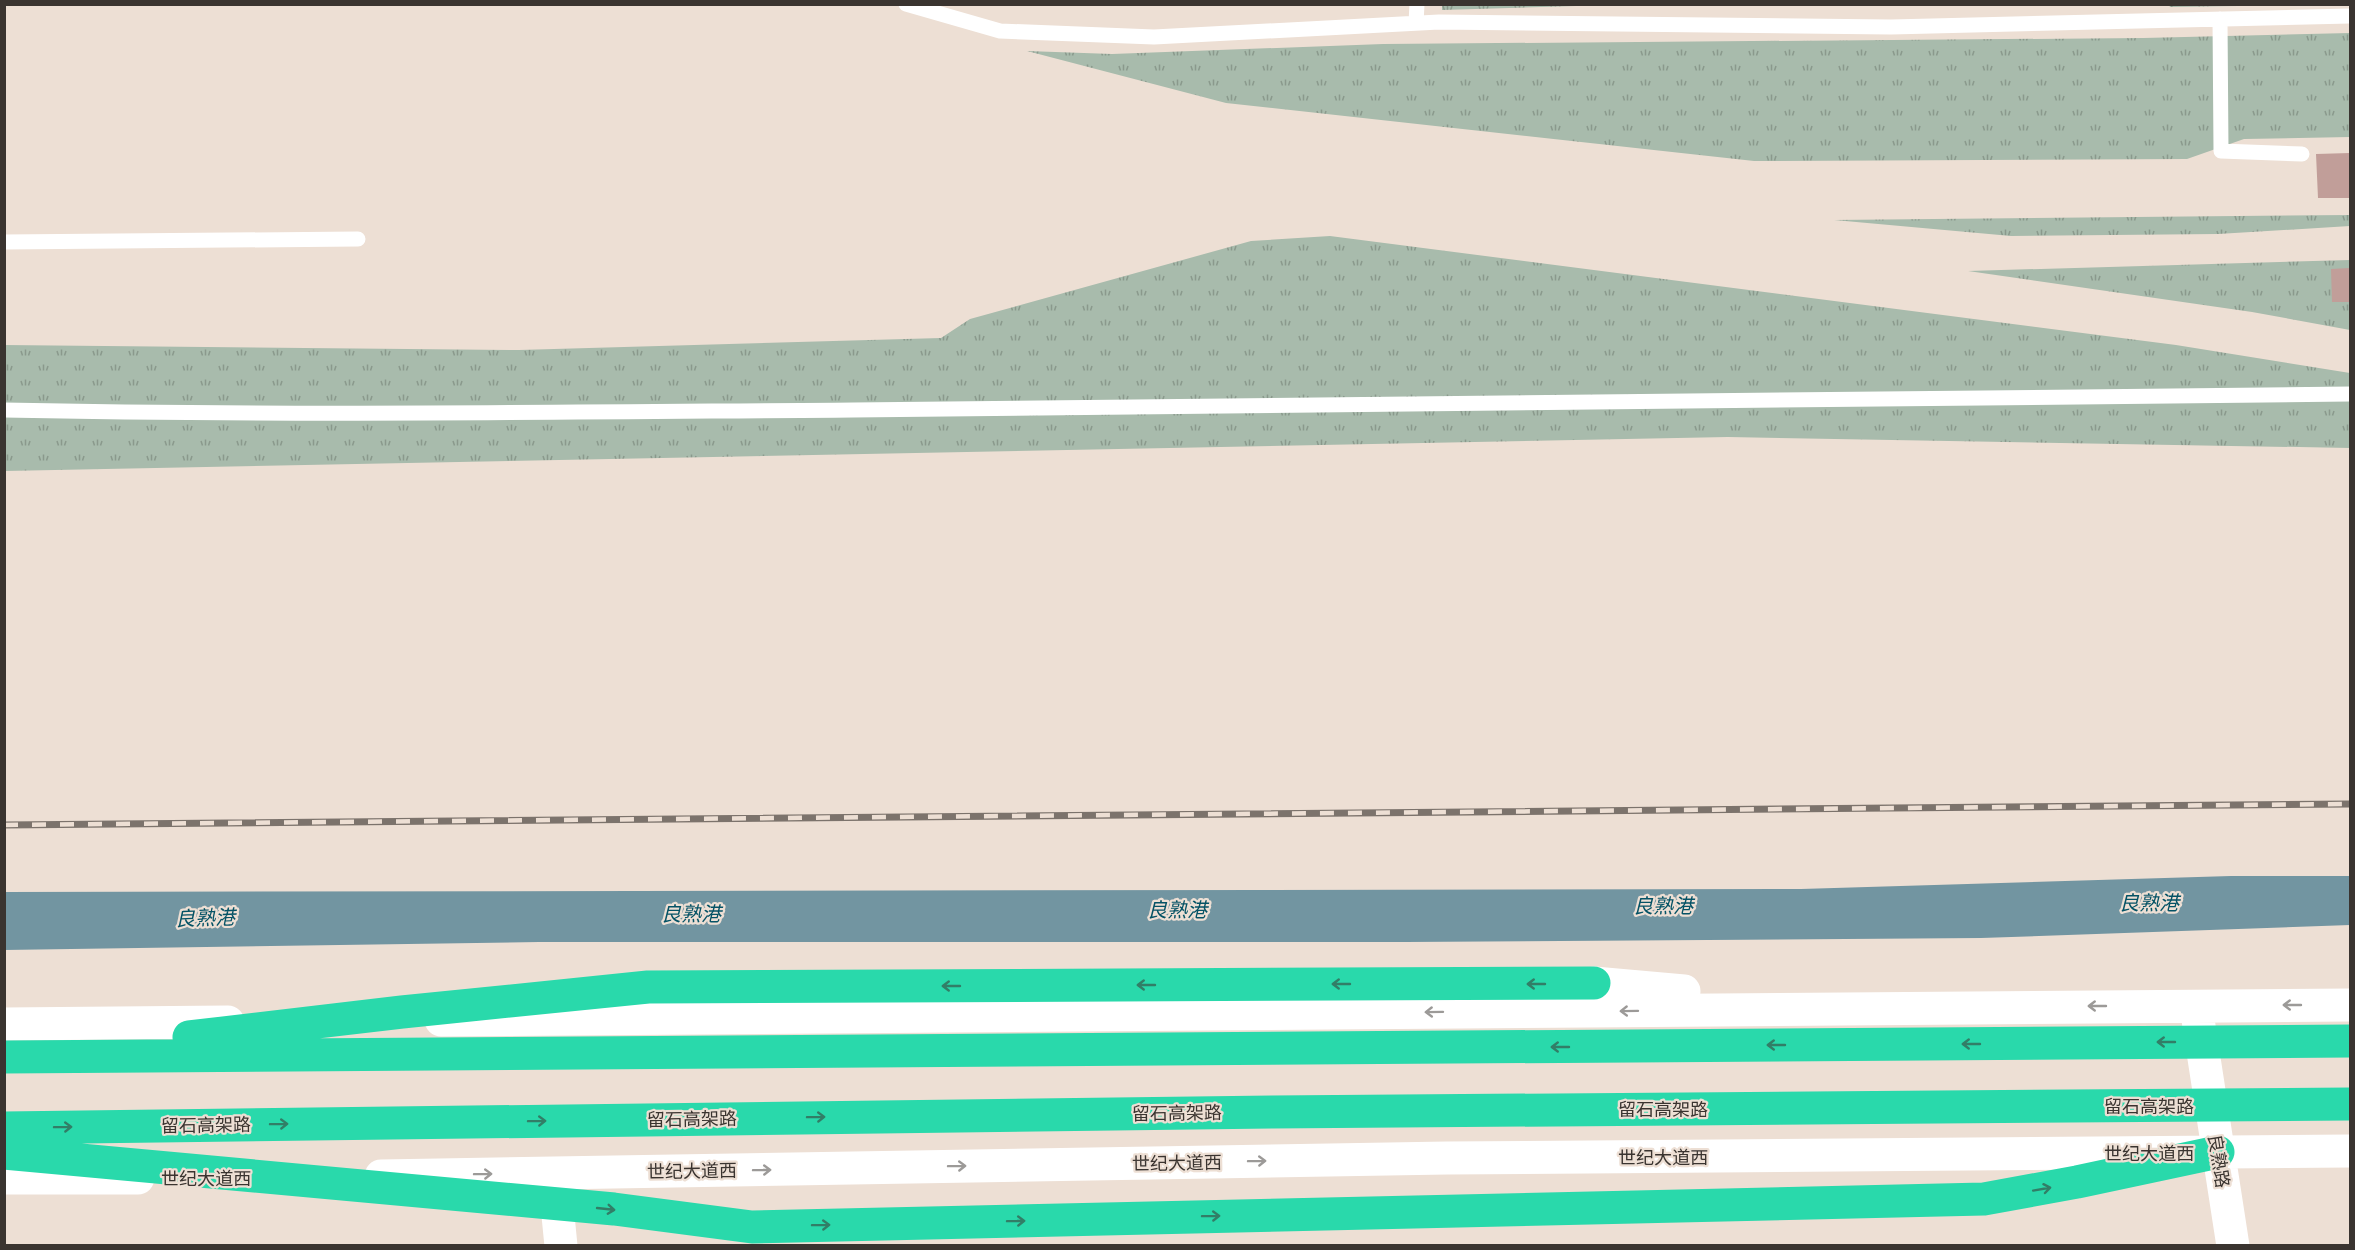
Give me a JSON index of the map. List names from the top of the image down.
{
  "streets": {
    "highway": ["留石高架路"],
    "main road": ["世纪大道西", "良熟路"]
  },
  "crossings": [
    ["世纪大道西", "良熟路"]
  ],
  "water": ["良熟港"]
}
